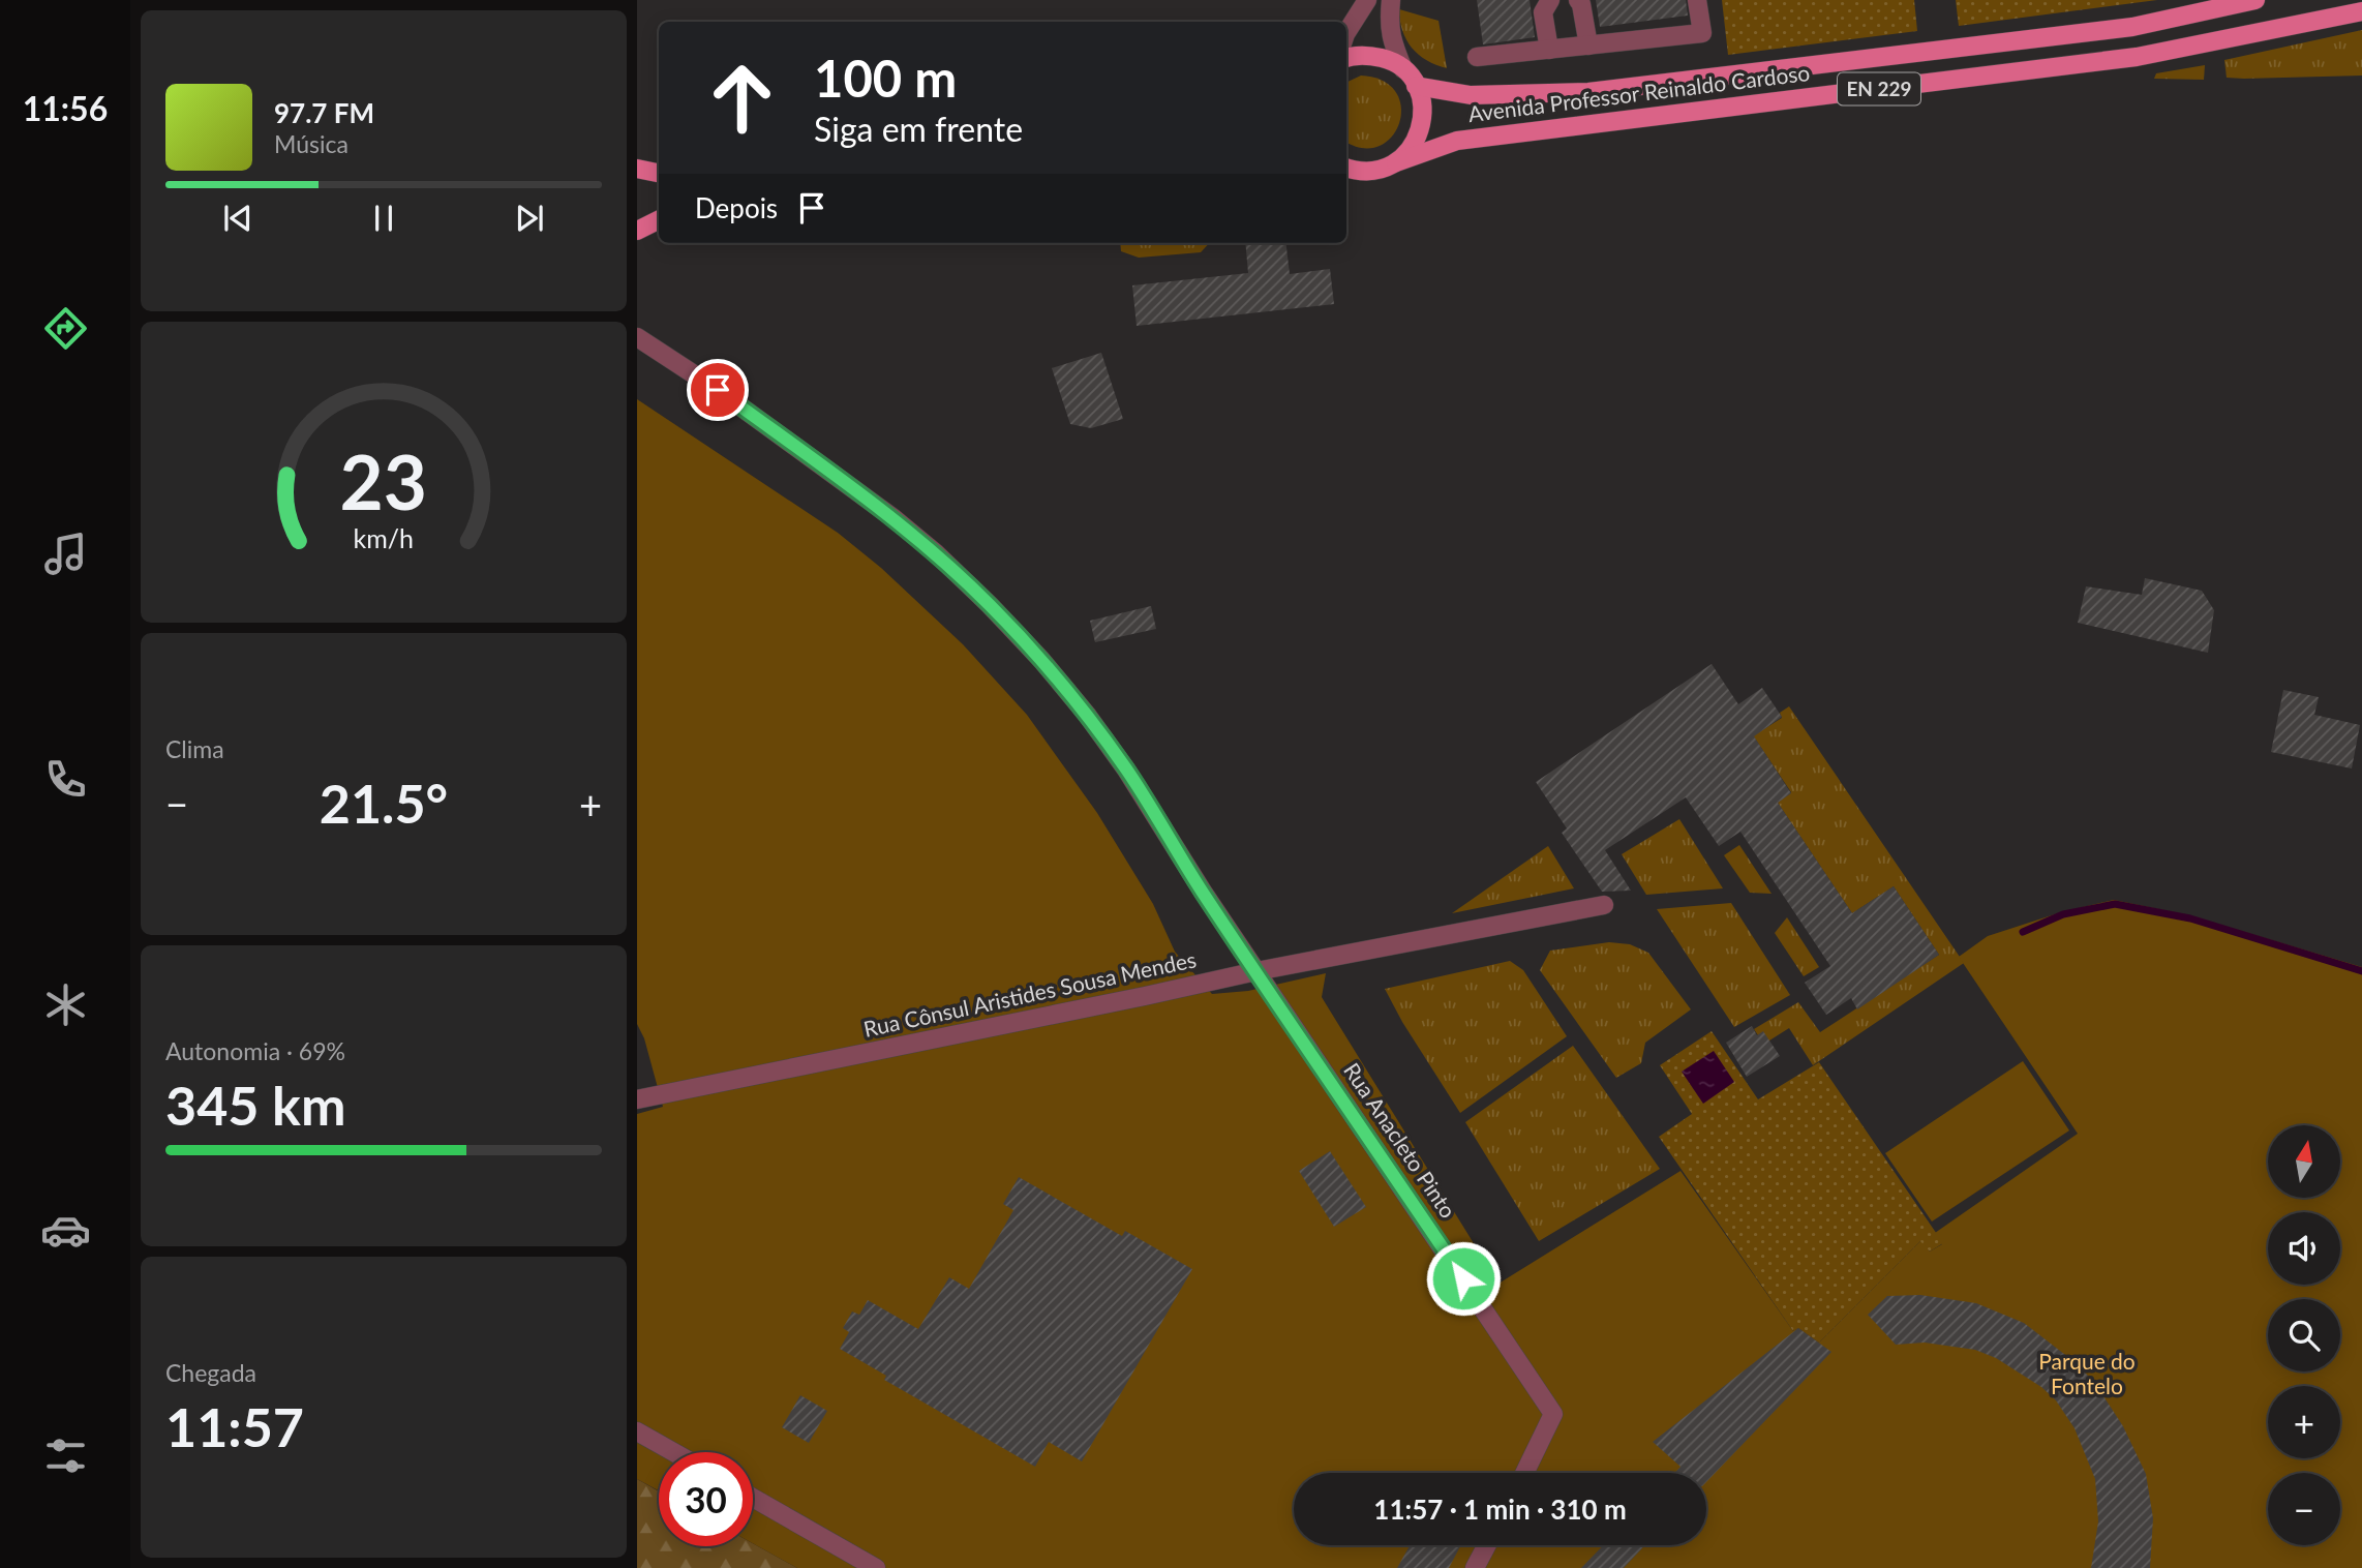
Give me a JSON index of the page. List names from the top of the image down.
{
  "streets": {
    "main road": ["EN 229", "Avenida Professor Reinaldo Cardoso"],
    "street": ["Rua Cônsul Aristides Sousa Mendes", "Rua Anacleto Pinto"]
  },
  "crossings": [
    ["EN 229", "Avenida Professor Reinaldo Cardoso"],
    ["Rua Cônsul Aristides Sousa Mendes", "Rua Anacleto Pinto"]
  ],
  "parks": ["Parque do Fontelo"],
  "north": "top",
  "page": {
    "tabs": "11:56",
    "turn": ["100 m", "Siga em frente"],
    "song": ["97.7 FM", "Música"],
    "then": "Depois",
    "tile": [
      "Clima",
      ["Autonomia · 69%", "345 km"],
      ["Chegada", "11:57"]
    ],
    "heat": ["−", "21.5°", "+"],
    "map_buttons": ["+", "−"],
    "limit": "30",
    "trip": "11:57 · 1 min · 310 m",
    "gauge": ["23", "km/h"]
  }
}
